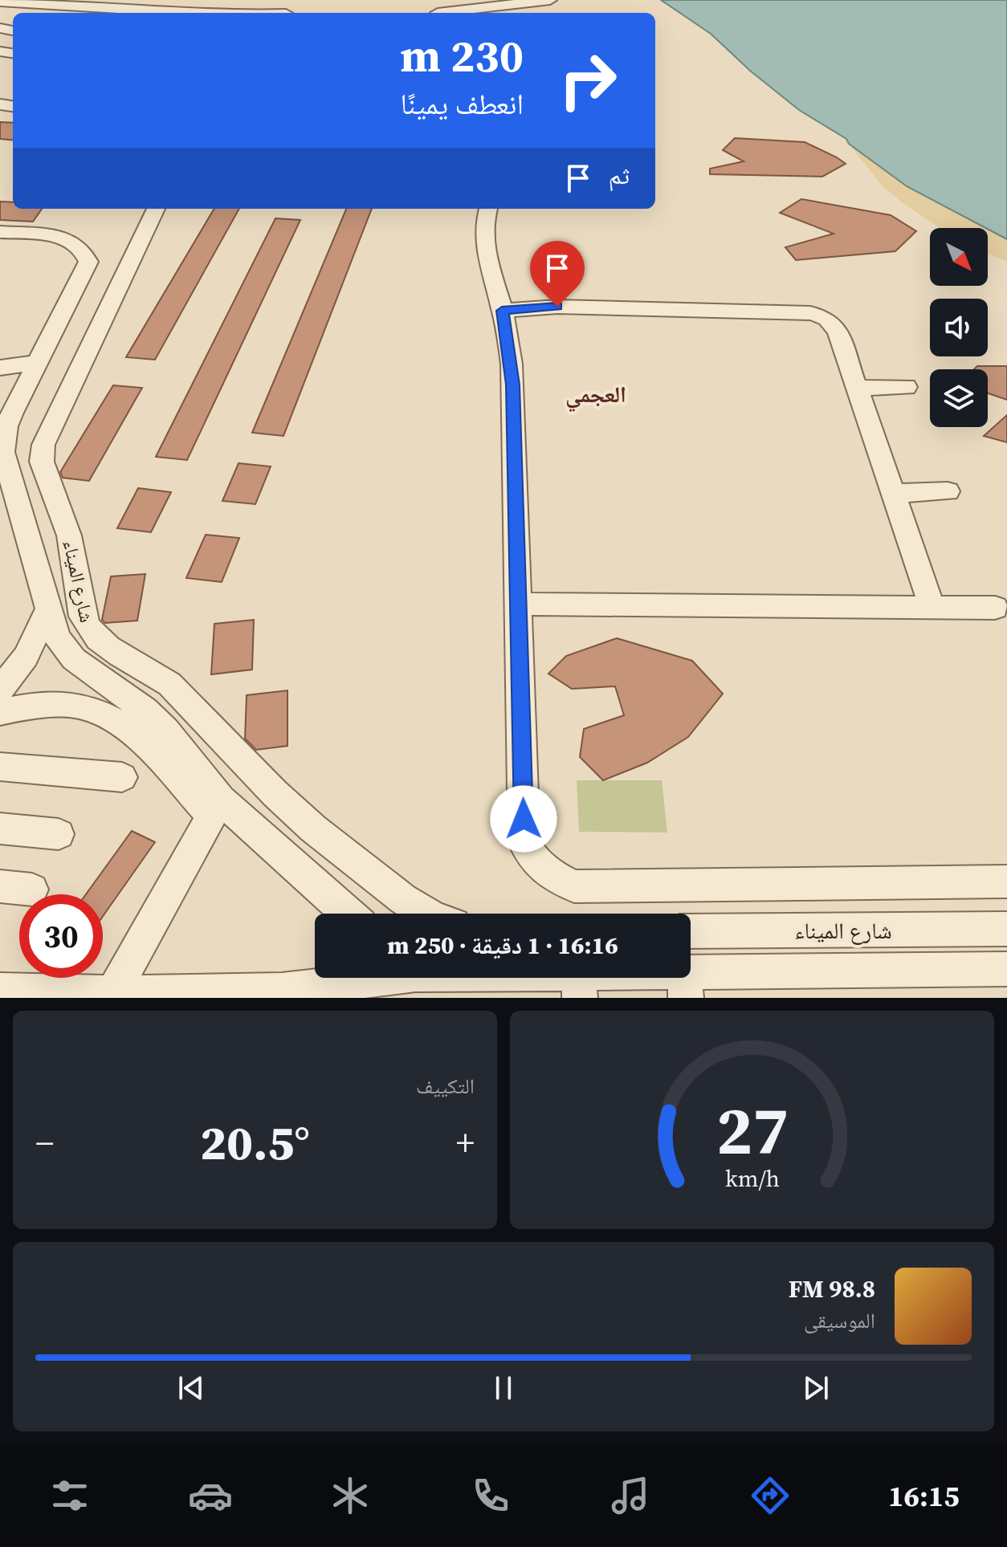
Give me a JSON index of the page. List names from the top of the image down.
{
  "streets": {
    "street": ["شارع الميناء"]
  },
  "districts": ["العجمي"],
  "north": "bottom right",
  "page": {
    "turn": ["230 m", "انعطف يمينًا"],
    "then": "ثم",
    "limit": "30",
    "trip": "16:16 · 1 دقيقة · 250 m",
    "tile": "التكييف",
    "heat": ["−", "20.5°", "+"],
    "song": ["98.8 FM", "الموسيقى"],
    "tabs": "16:15",
    "gauge": ["27", "km/h"]
  }
}
